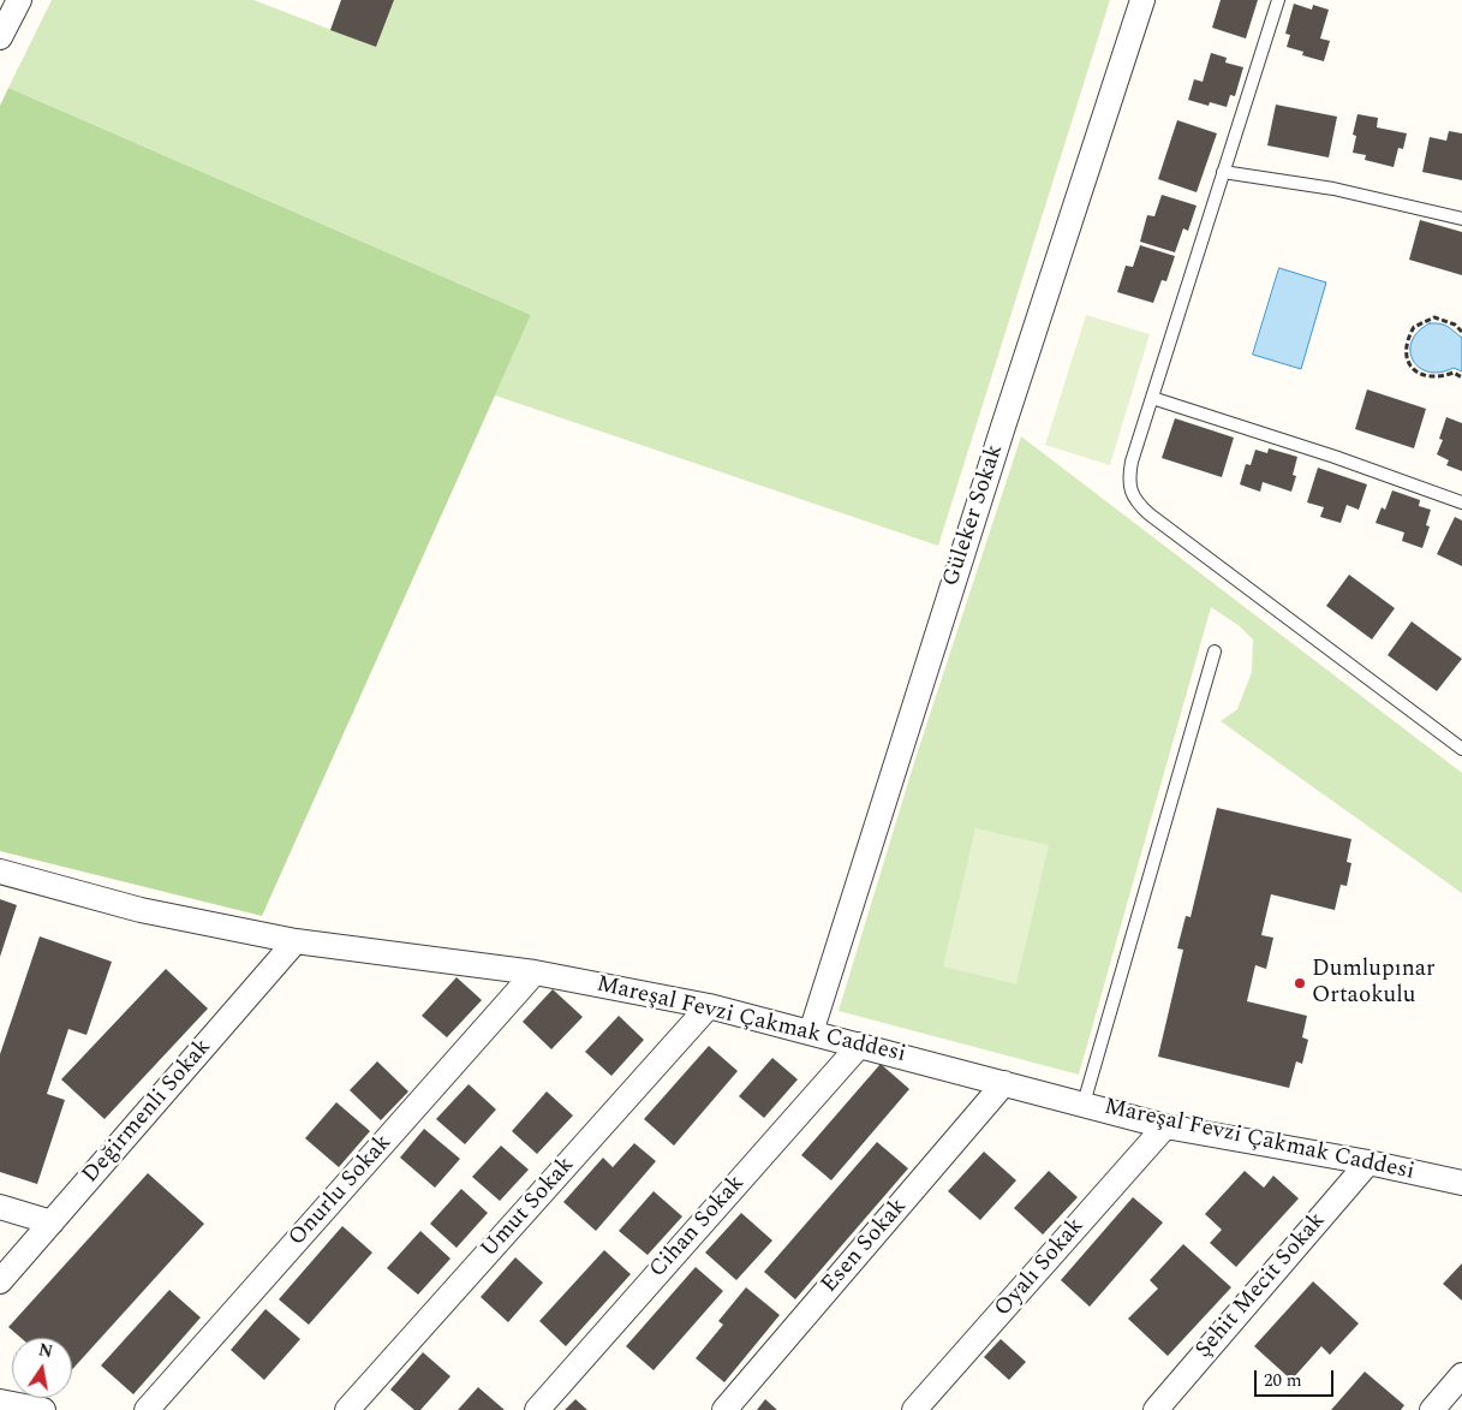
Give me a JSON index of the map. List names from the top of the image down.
{
  "streets": {
    "street": [
      "Güleker Sokak",
      "Mareşal Fevzi Çakmak Caddesi",
      "Değirmenli Sokak",
      "Onurlu Sokak",
      "Umut Sokak",
      "Cihan Sokak",
      "Esen Sokak",
      "Oyalı Sokak",
      "Şehit Mecit Sokak"
    ]
  },
  "crossings": [
    ["Güleker Sokak", "Mareşal Fevzi Çakmak Caddesi"],
    ["Mareşal Fevzi Çakmak Caddesi", "Değirmenli Sokak"],
    ["Mareşal Fevzi Çakmak Caddesi", "Onurlu Sokak"],
    ["Mareşal Fevzi Çakmak Caddesi", "Umut Sokak"],
    ["Mareşal Fevzi Çakmak Caddesi", "Cihan Sokak"],
    ["Mareşal Fevzi Çakmak Caddesi", "Esen Sokak"],
    ["Mareşal Fevzi Çakmak Caddesi", "Oyalı Sokak"],
    ["Mareşal Fevzi Çakmak Caddesi", "Şehit Mecit Sokak"]
  ],
  "places": ["Dumlupınar Ortaokulu"],
  "scale_bar": "20 m",
  "north": "top"
}
